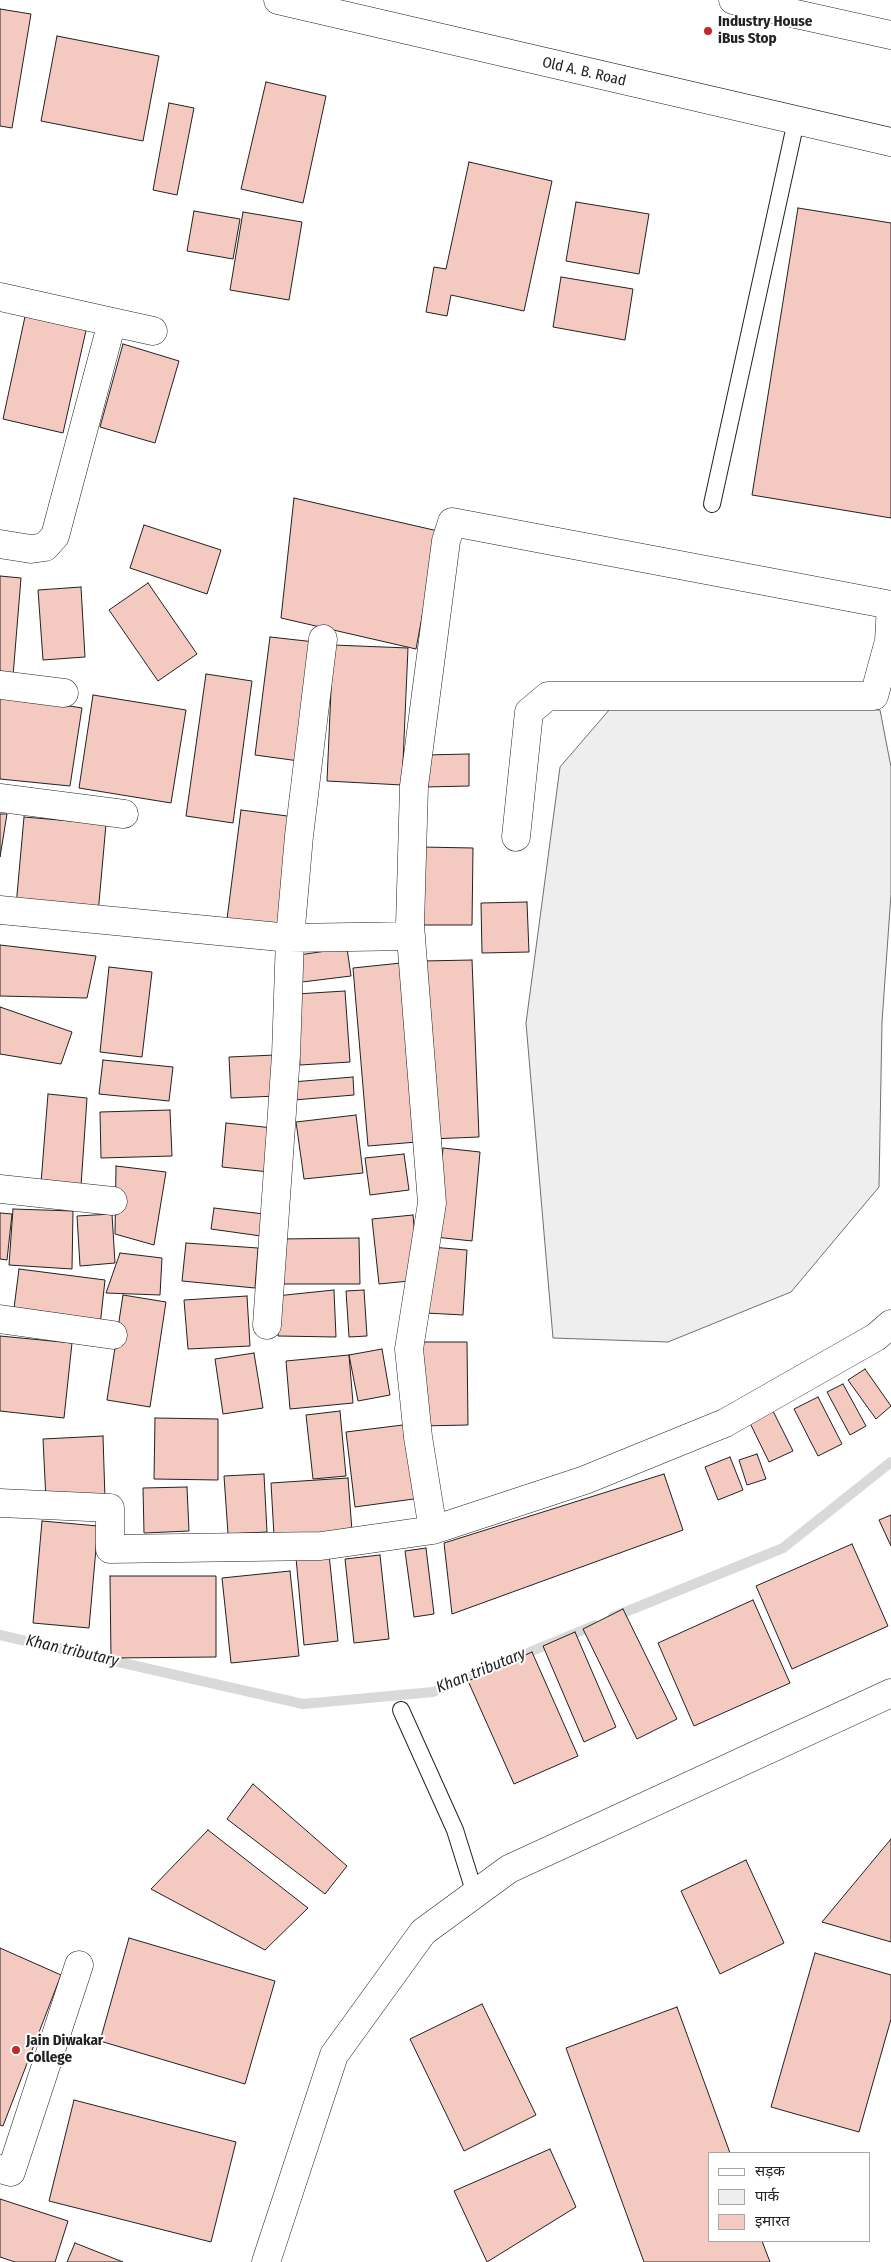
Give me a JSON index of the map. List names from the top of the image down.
{
  "streets": {
    "street": ["Old A. B. Road"]
  },
  "water": ["Khan tributary"],
  "places": ["Industry House iBus Stop", "Jain Diwakar College"],
  "legend": ["सड़क", "पार्क", "इमारत"]
}
